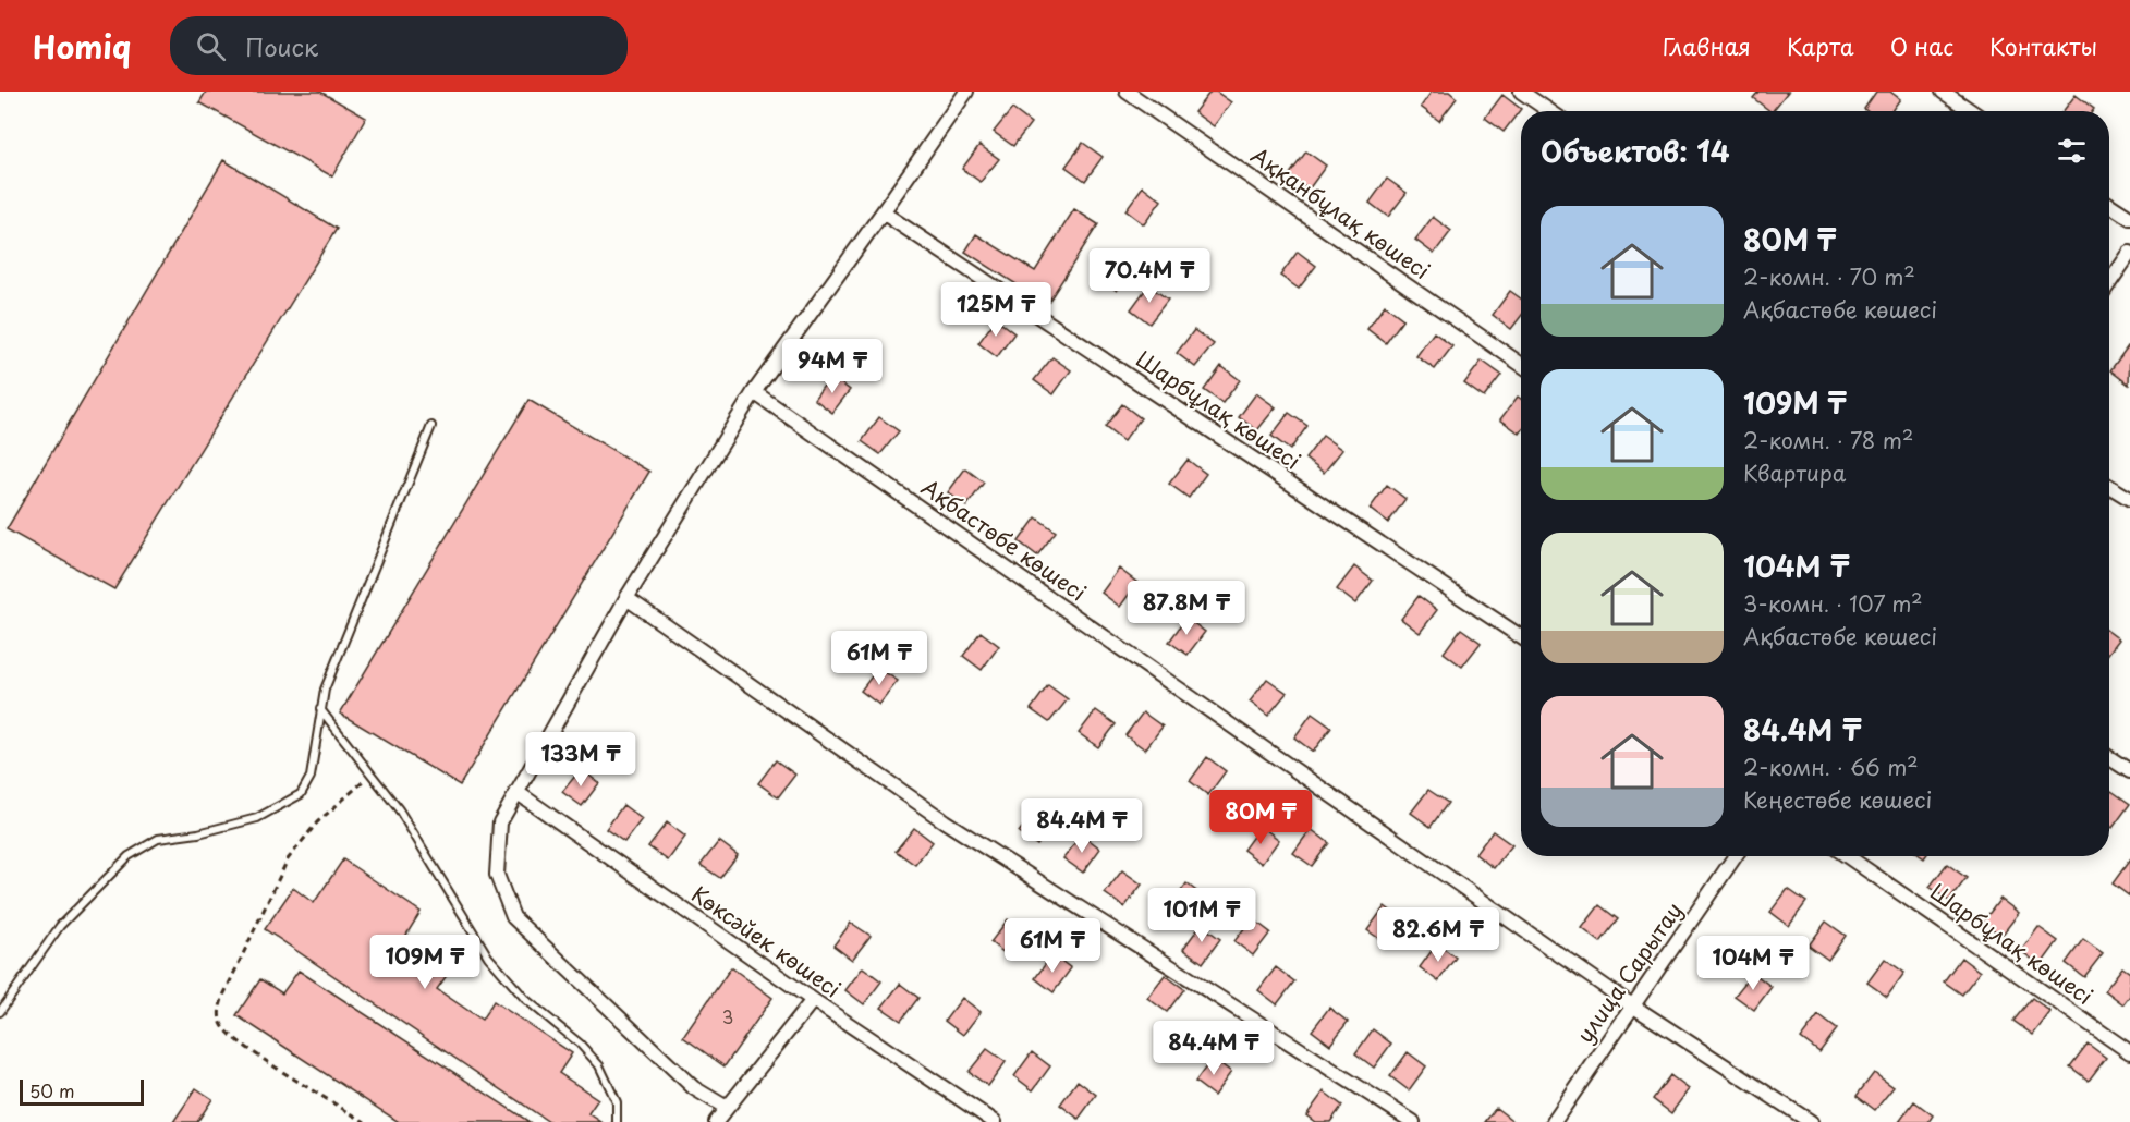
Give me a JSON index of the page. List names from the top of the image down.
{
  "streets": {
    "street": [
      "Аққанбұлақ көшесі",
      "Шарбұлақ көшесі",
      "Ақбастөбе көшесі",
      "Көксәйек көшесі",
      "улица Сарытау"
    ]
  },
  "crossings": [
    ["Ақбастөбе көшесі", "улица Сарытау"]
  ],
  "house_numbers": ["3"],
  "scale_bar": "50 m",
  "page": {
    "header": "Homiq",
    "search": "Поиск",
    "nav": [
      "Главная",
      "Карта",
      "О нас",
      "Контакты"
    ],
    "heading": "Объектов: 14",
    "list": [
      {
        "name": "80M ₸",
        "note": "2-комн. · 70 m² · Ақбастөбе көшесі"
      },
      {
        "name": "109M ₸",
        "note": "2-комн. · 78 m² · Квартира"
      },
      {
        "name": "104M ₸",
        "note": "3-комн. · 107 m² · Ақбастөбе көшесі"
      },
      {
        "name": "84.4M ₸",
        "note": "2-комн. · 66 m² · Кеңестөбе көшесі"
      }
    ],
    "price": [
      "70.4M ₸",
      "125M ₸",
      "94M ₸",
      "87.8M ₸",
      "61M ₸",
      "133M ₸",
      "80M ₸",
      "84.4M ₸",
      "101M ₸",
      "82.6M ₸",
      "61M ₸",
      "109M ₸",
      "104M ₸",
      "84.4M ₸"
    ],
    "scale": "50 m"
  }
}
